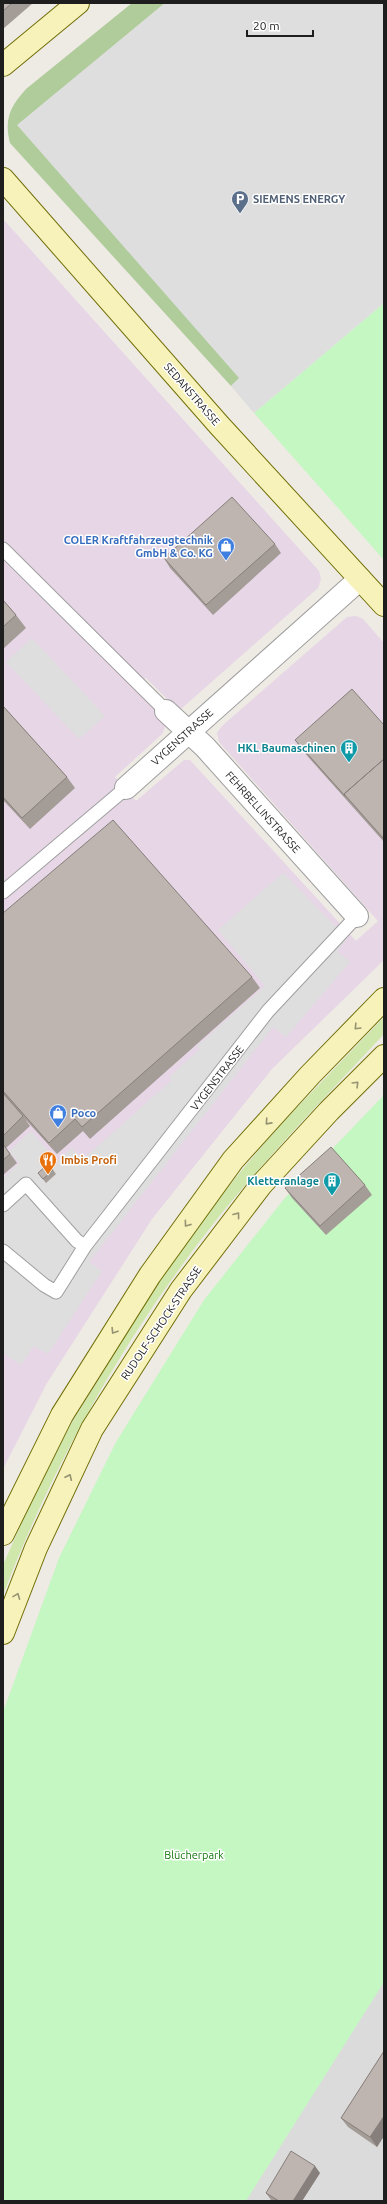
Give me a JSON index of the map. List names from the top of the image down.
{
  "streets": {
    "main road": ["SEDANSTRASSE", "RUDOLF-SCHOCK-STRASSE"],
    "street": ["VYGENSTRASSE", "FEHRBELLINSTRASSE"]
  },
  "crossings": [
    ["SEDANSTRASSE", "VYGENSTRASSE"],
    ["VYGENSTRASSE", "FEHRBELLINSTRASSE"]
  ],
  "parks": ["Blücherpark"],
  "places": {
    "parking": ["SIEMENS ENERGY"],
    "shop": ["COLER Kraftfahrzeugtechnik GmbH & Co. KG", "Poco"],
    "building": ["HKL Baumaschinen", "Kletteranlage"],
    "restaurant": ["Imbis Profi"]
  },
  "scale_bar": "20 m"
}
